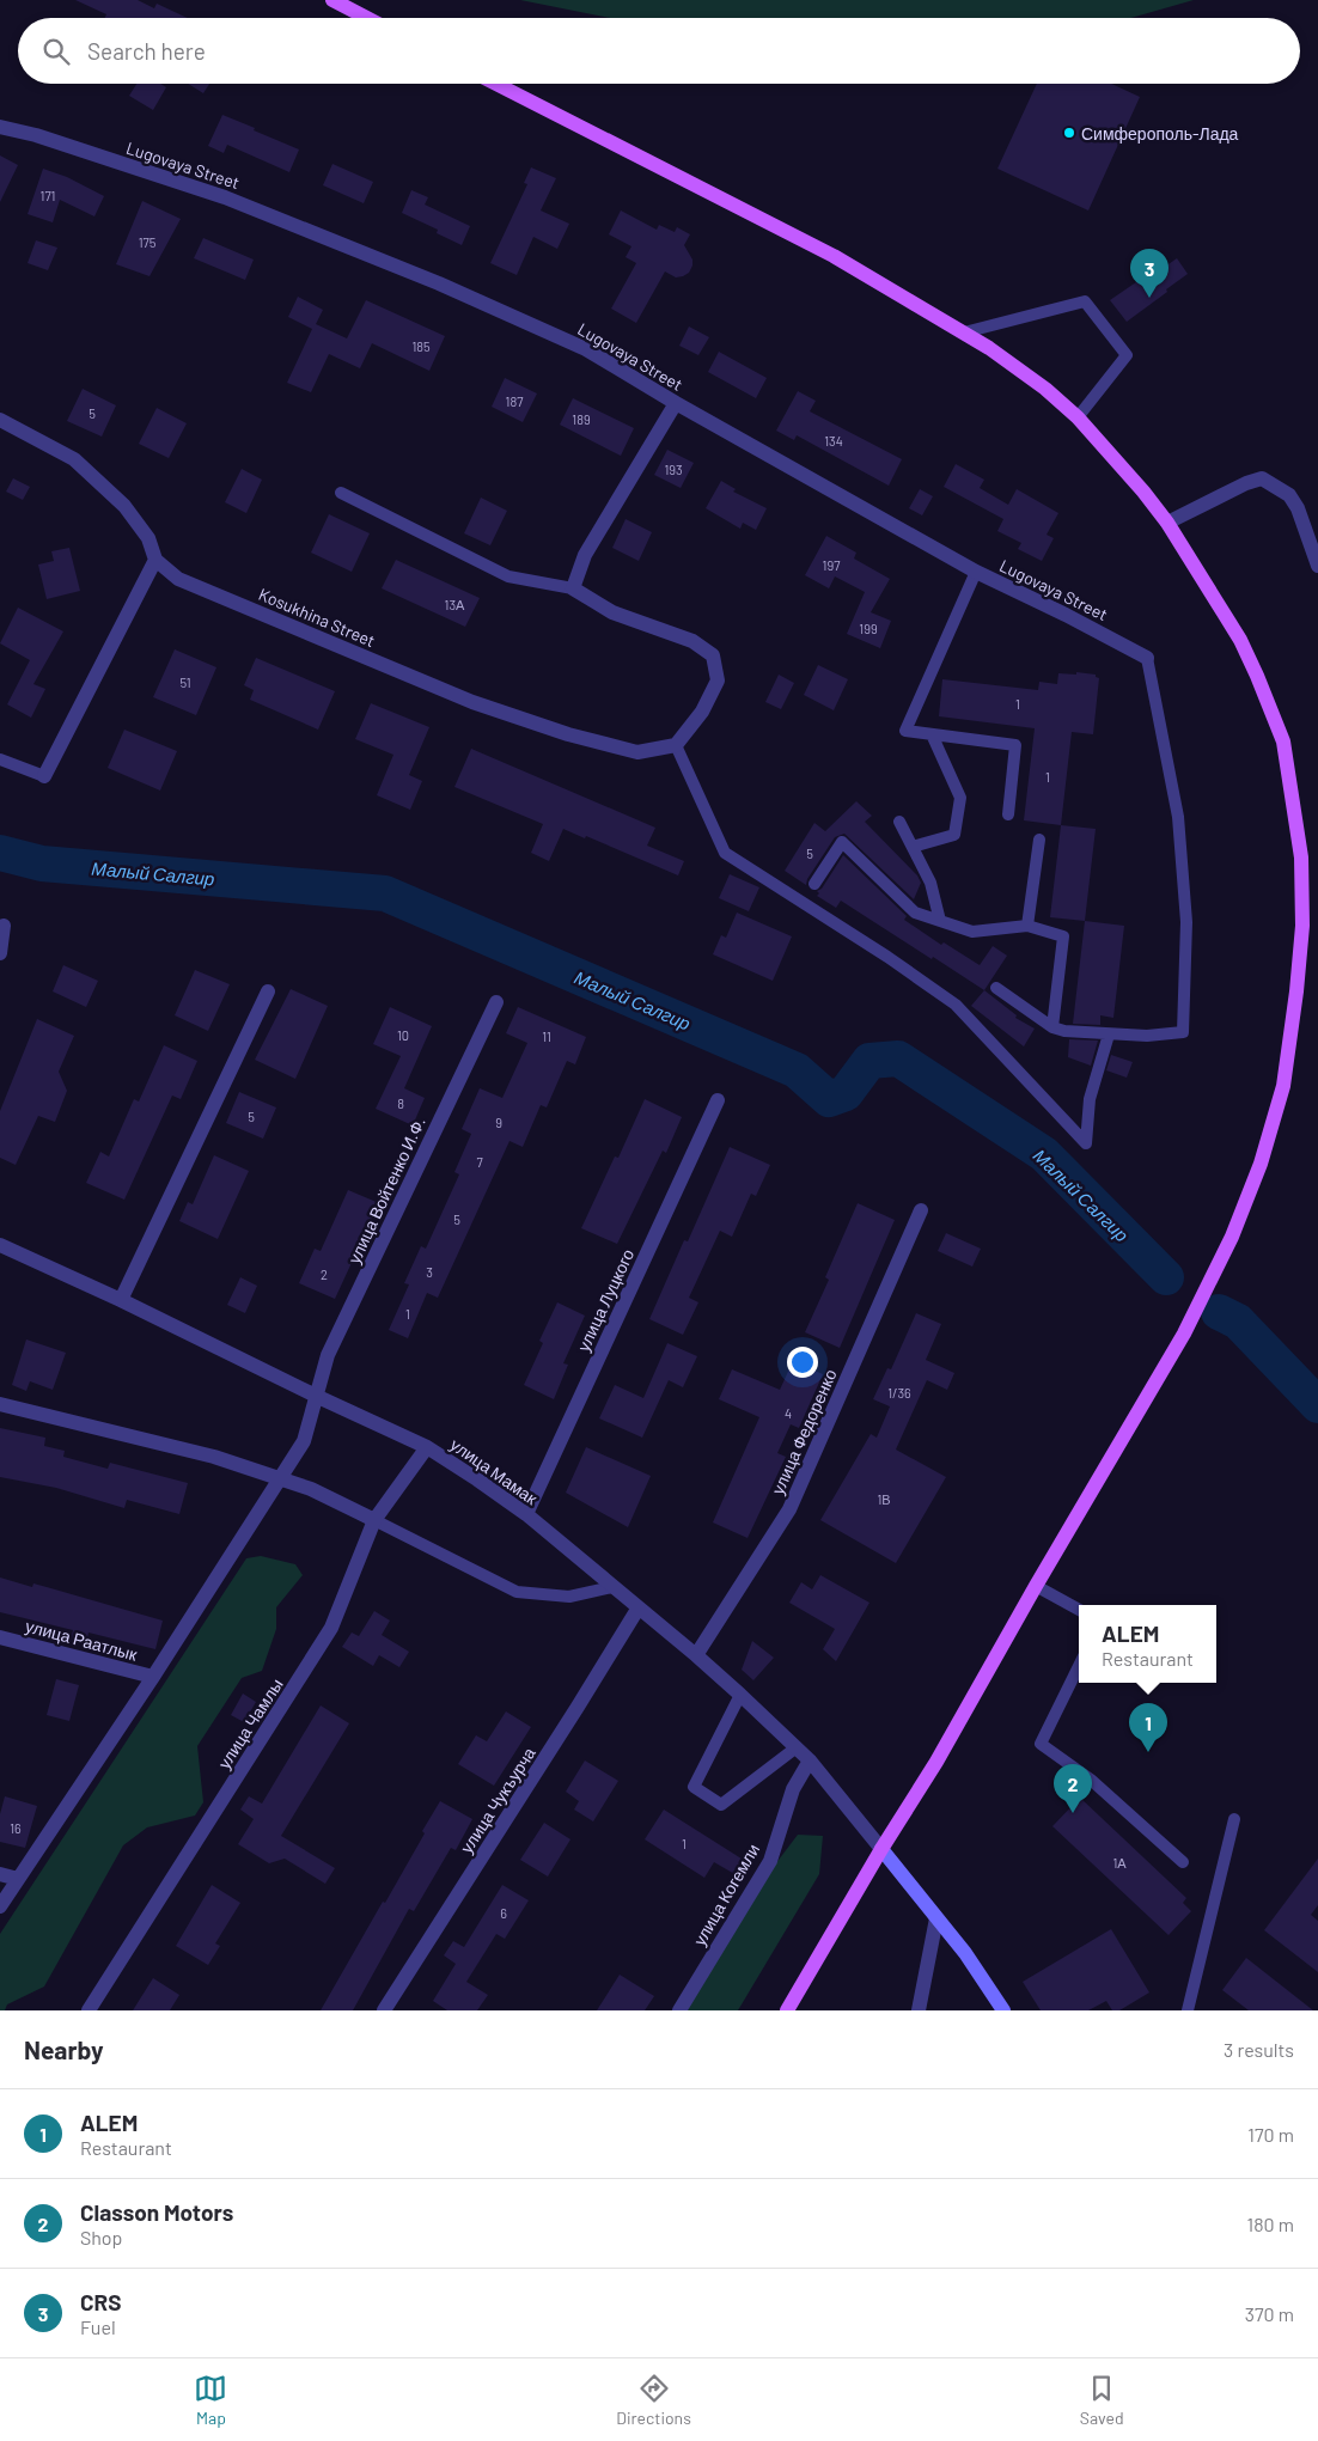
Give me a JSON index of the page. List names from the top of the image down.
{
  "streets": {
    "street": [
      "Lugovaya Street",
      "Kosukhina Street",
      "улица Войтенко И.Ф.",
      "улица Луцкого",
      "улица Федоренко",
      "улица Мамак",
      "улица Раатлык",
      "улица Чамлы",
      "улица Чукъурча",
      "улица Когемли"
    ]
  },
  "crossings": [
    ["улица Войтенко И.Ф.", "улица Мамак"],
    ["улица Войтенко И.Ф.", "улица Раатлык"],
    ["улица Луцкого", "улица Мамак"],
    ["улица Федоренко", "улица Мамак"],
    ["улица Мамак", "улица Чамлы"],
    ["улица Мамак", "улица Чукъурча"],
    ["улица Мамак", "улица Когемли"]
  ],
  "water": ["Малый Салгир"],
  "places": ["Симферополь-Лада"],
  "house_numbers": [
    "171",
    "175",
    "185",
    "187",
    "5",
    "189",
    "134",
    "193",
    "197",
    "13А",
    "199",
    "51",
    "1",
    "1",
    "5",
    "10",
    "11",
    "8",
    "5",
    "9",
    "7",
    "5",
    "3",
    "2",
    "1",
    "1/36",
    "4",
    "1В",
    "16",
    "1",
    "1А",
    "6"
  ],
  "page": {
    "search": "Search here",
    "pins": ["3", "1", "2"],
    "popup": ["ALEM", "Restaurant"],
    "heading": ["Nearby", "3 results"],
    "list": [
      {
        "mark": "1",
        "name": "ALEM",
        "note": "Restaurant",
        "value": "170 m"
      },
      {
        "mark": "2",
        "name": "Classon Motors",
        "note": "Shop",
        "value": "180 m"
      },
      {
        "mark": "3",
        "name": "CRS",
        "note": "Fuel",
        "value": "370 m"
      }
    ],
    "nav": ["Map", "Directions", "Saved"]
  }
}
